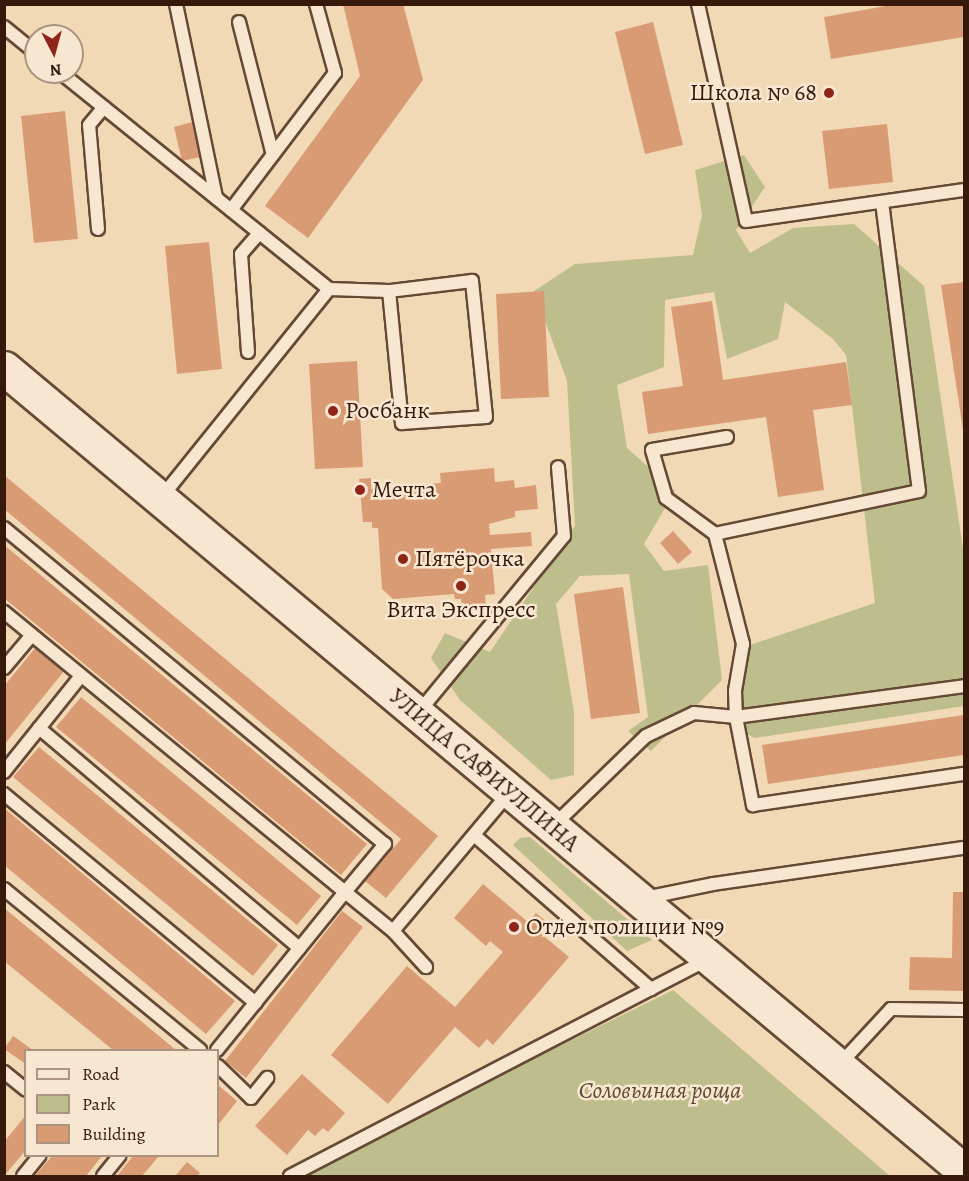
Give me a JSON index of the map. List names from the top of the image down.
{
  "streets": {
    "street": ["УЛИЦА САФИУЛЛИНА"]
  },
  "parks": ["Соловьиная роща"],
  "places": [
    "Школа № 68",
    "Росбанк",
    "Мечта",
    "Пятёрочка",
    "Вита Экспресс",
    "Отдел полиции №9"
  ],
  "legend": ["Road", "Park", "Building"],
  "north": "bottom"
}
